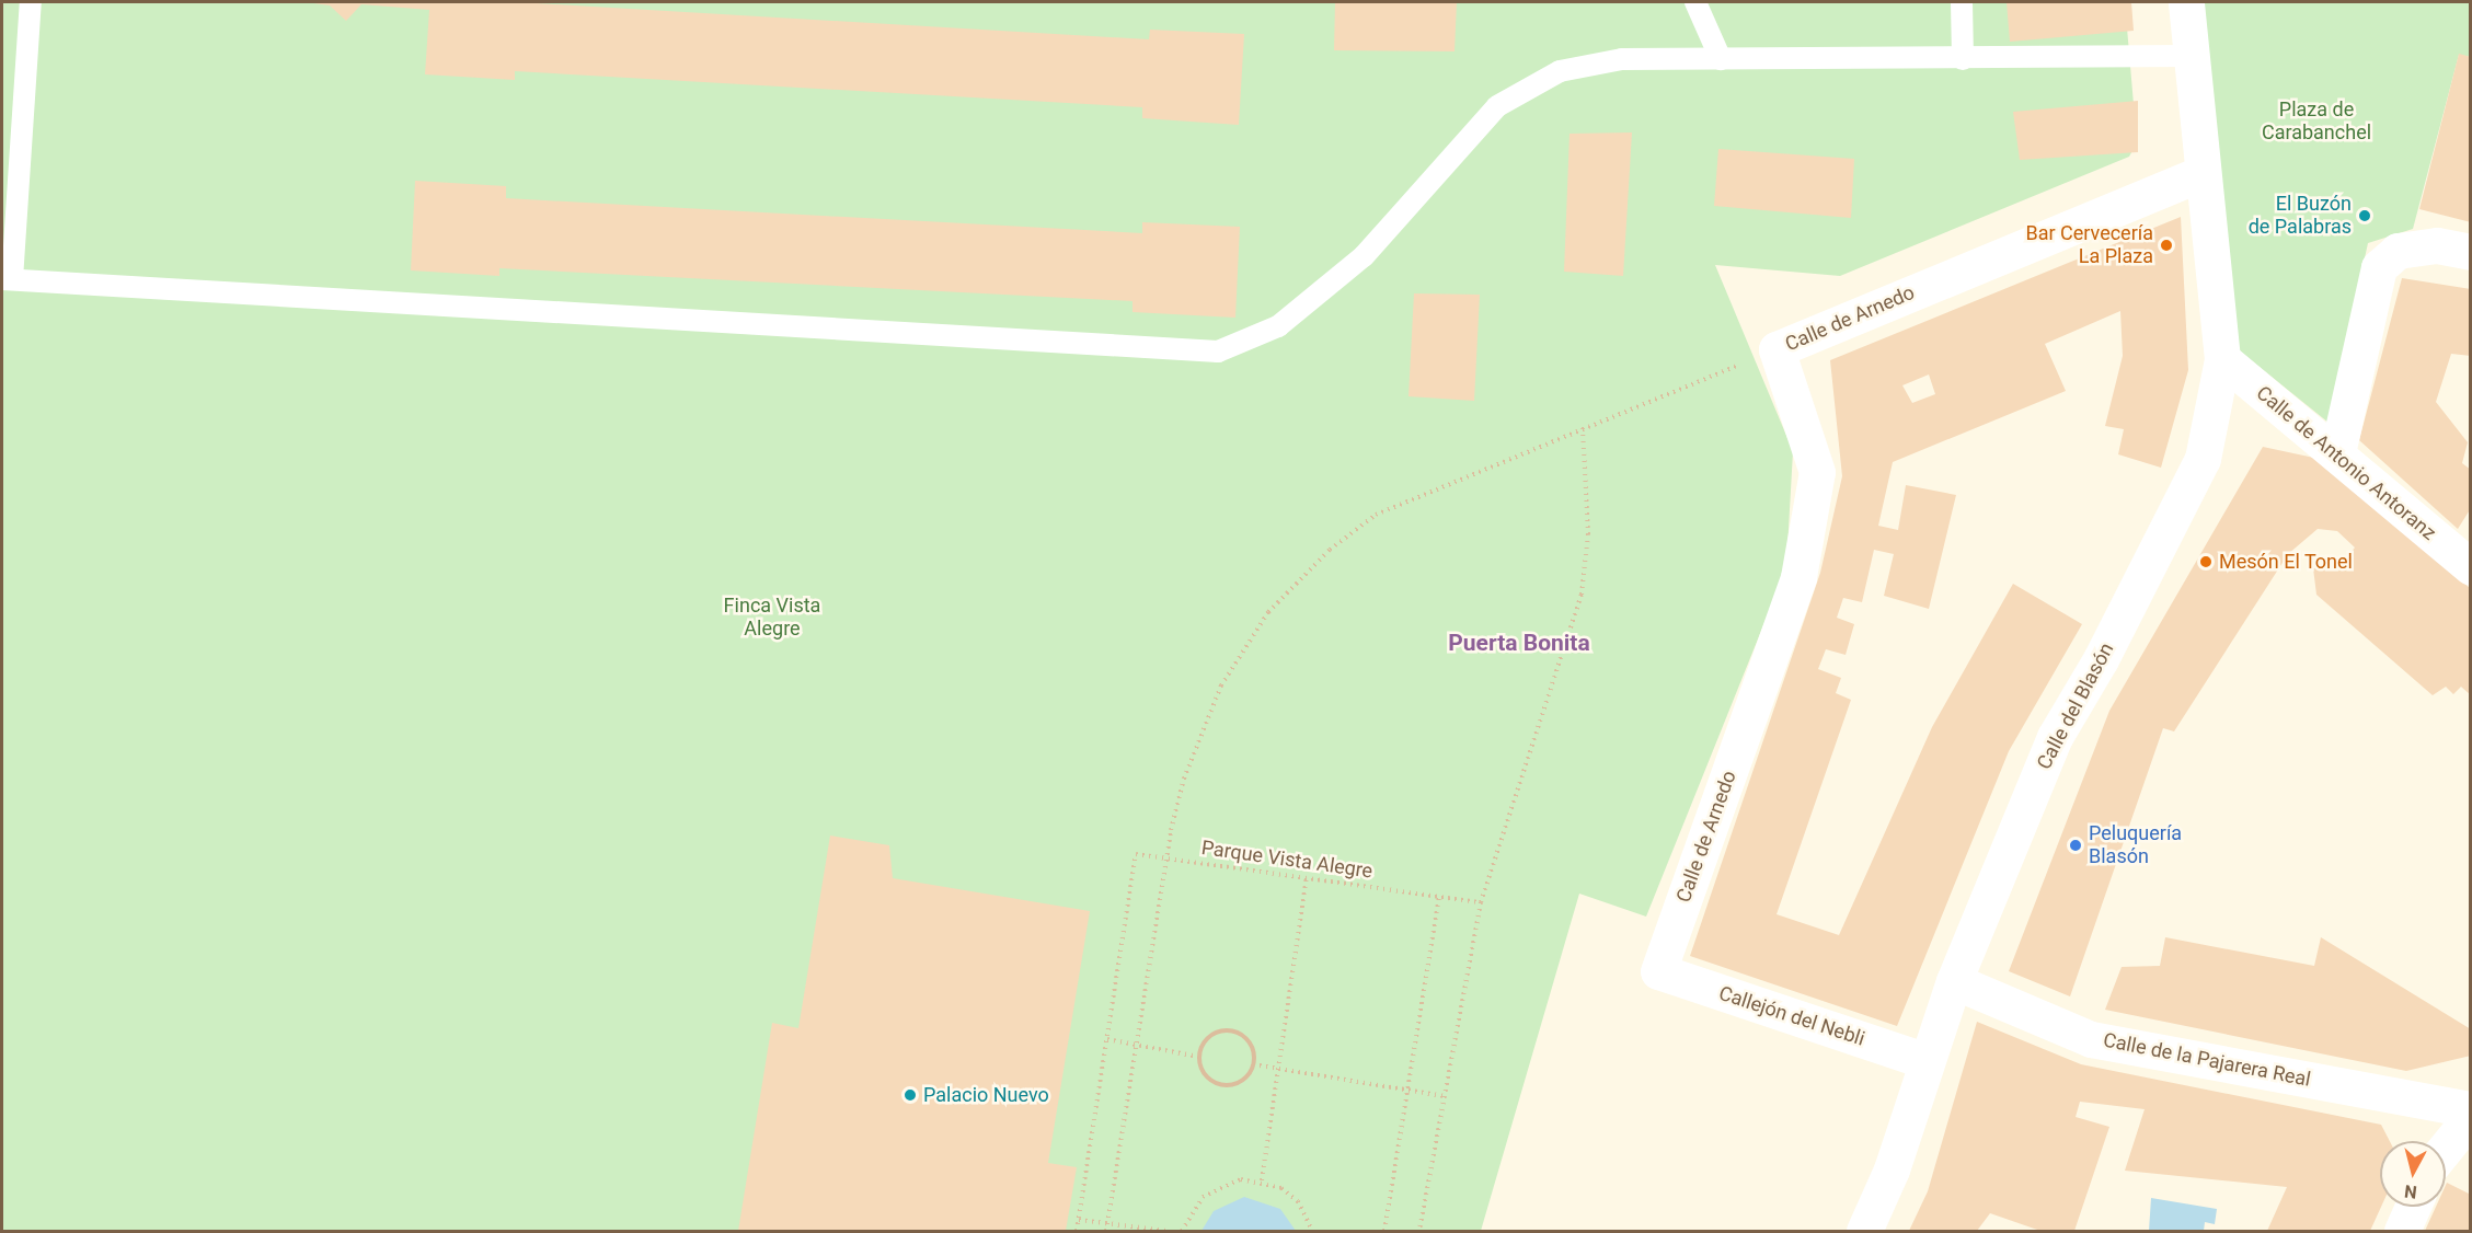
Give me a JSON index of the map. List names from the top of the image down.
{
  "streets": {
    "street": [
      "Calle de Arnedo",
      "Calle de Antonio Antoranz",
      "Calle del Blasón",
      "Callejón del Nebli",
      "Calle de la Pajarera Real"
    ],
    "path": ["Parque Vista Alegre"]
  },
  "crossings": [
    ["Calle de Arnedo", "Calle del Blasón"],
    ["Calle de Arnedo", "Callejón del Nebli"],
    ["Calle de Antonio Antoranz", "Calle del Blasón"],
    ["Calle del Blasón", "Callejón del Nebli"],
    ["Calle del Blasón", "Calle de la Pajarera Real"]
  ],
  "districts": ["Puerta Bonita"],
  "parks": ["Plaza de Carabanchel", "Finca Vista Alegre"],
  "places": [
    "El Buzón de Palabras",
    "Bar Cervecería La Plaza",
    "Mesón El Tonel",
    "Peluquería Blasón",
    "Palacio Nuevo"
  ],
  "north": "bottom"
}
